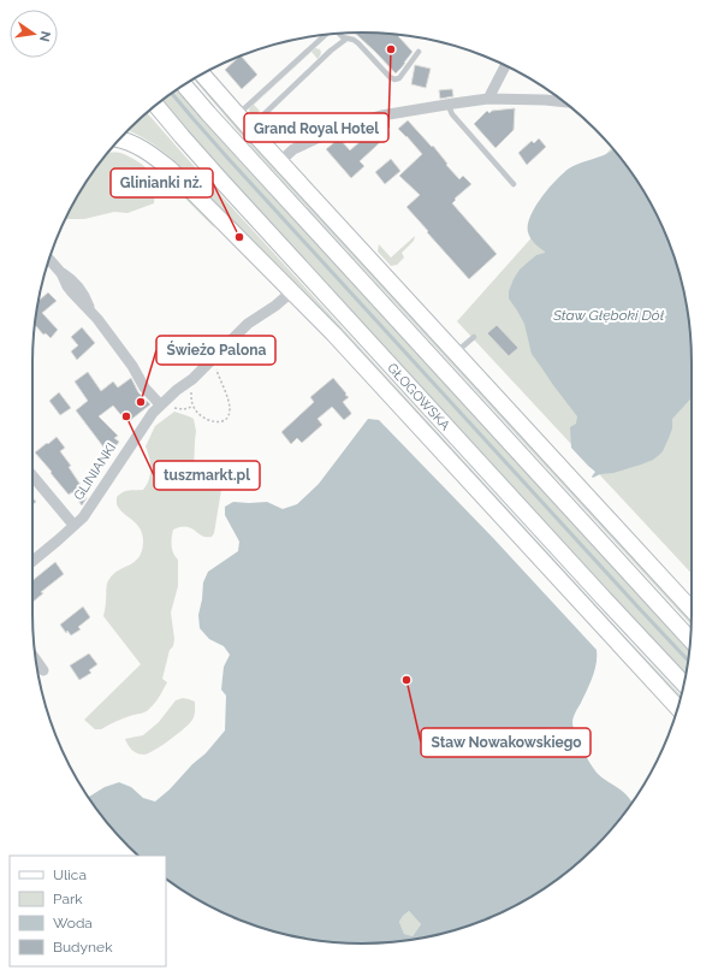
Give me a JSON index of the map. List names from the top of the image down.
{
  "streets": {
    "main road": ["GŁOGOWSKA"],
    "street": ["GLINIANKI"]
  },
  "crossings": [
    ["GŁOGOWSKA", "GLINIANKI"]
  ],
  "water": ["Staw Głęboki Dół"],
  "places": [
    "Grand Royal Hotel",
    "Glinianki nż.",
    "Świeżo Palona",
    "tuszmarkt.pl",
    "Staw Nowakowskiego"
  ],
  "legend": [
    "Ulica",
    "Park",
    "Woda",
    "Budynek"
  ],
  "north": "right"
}
